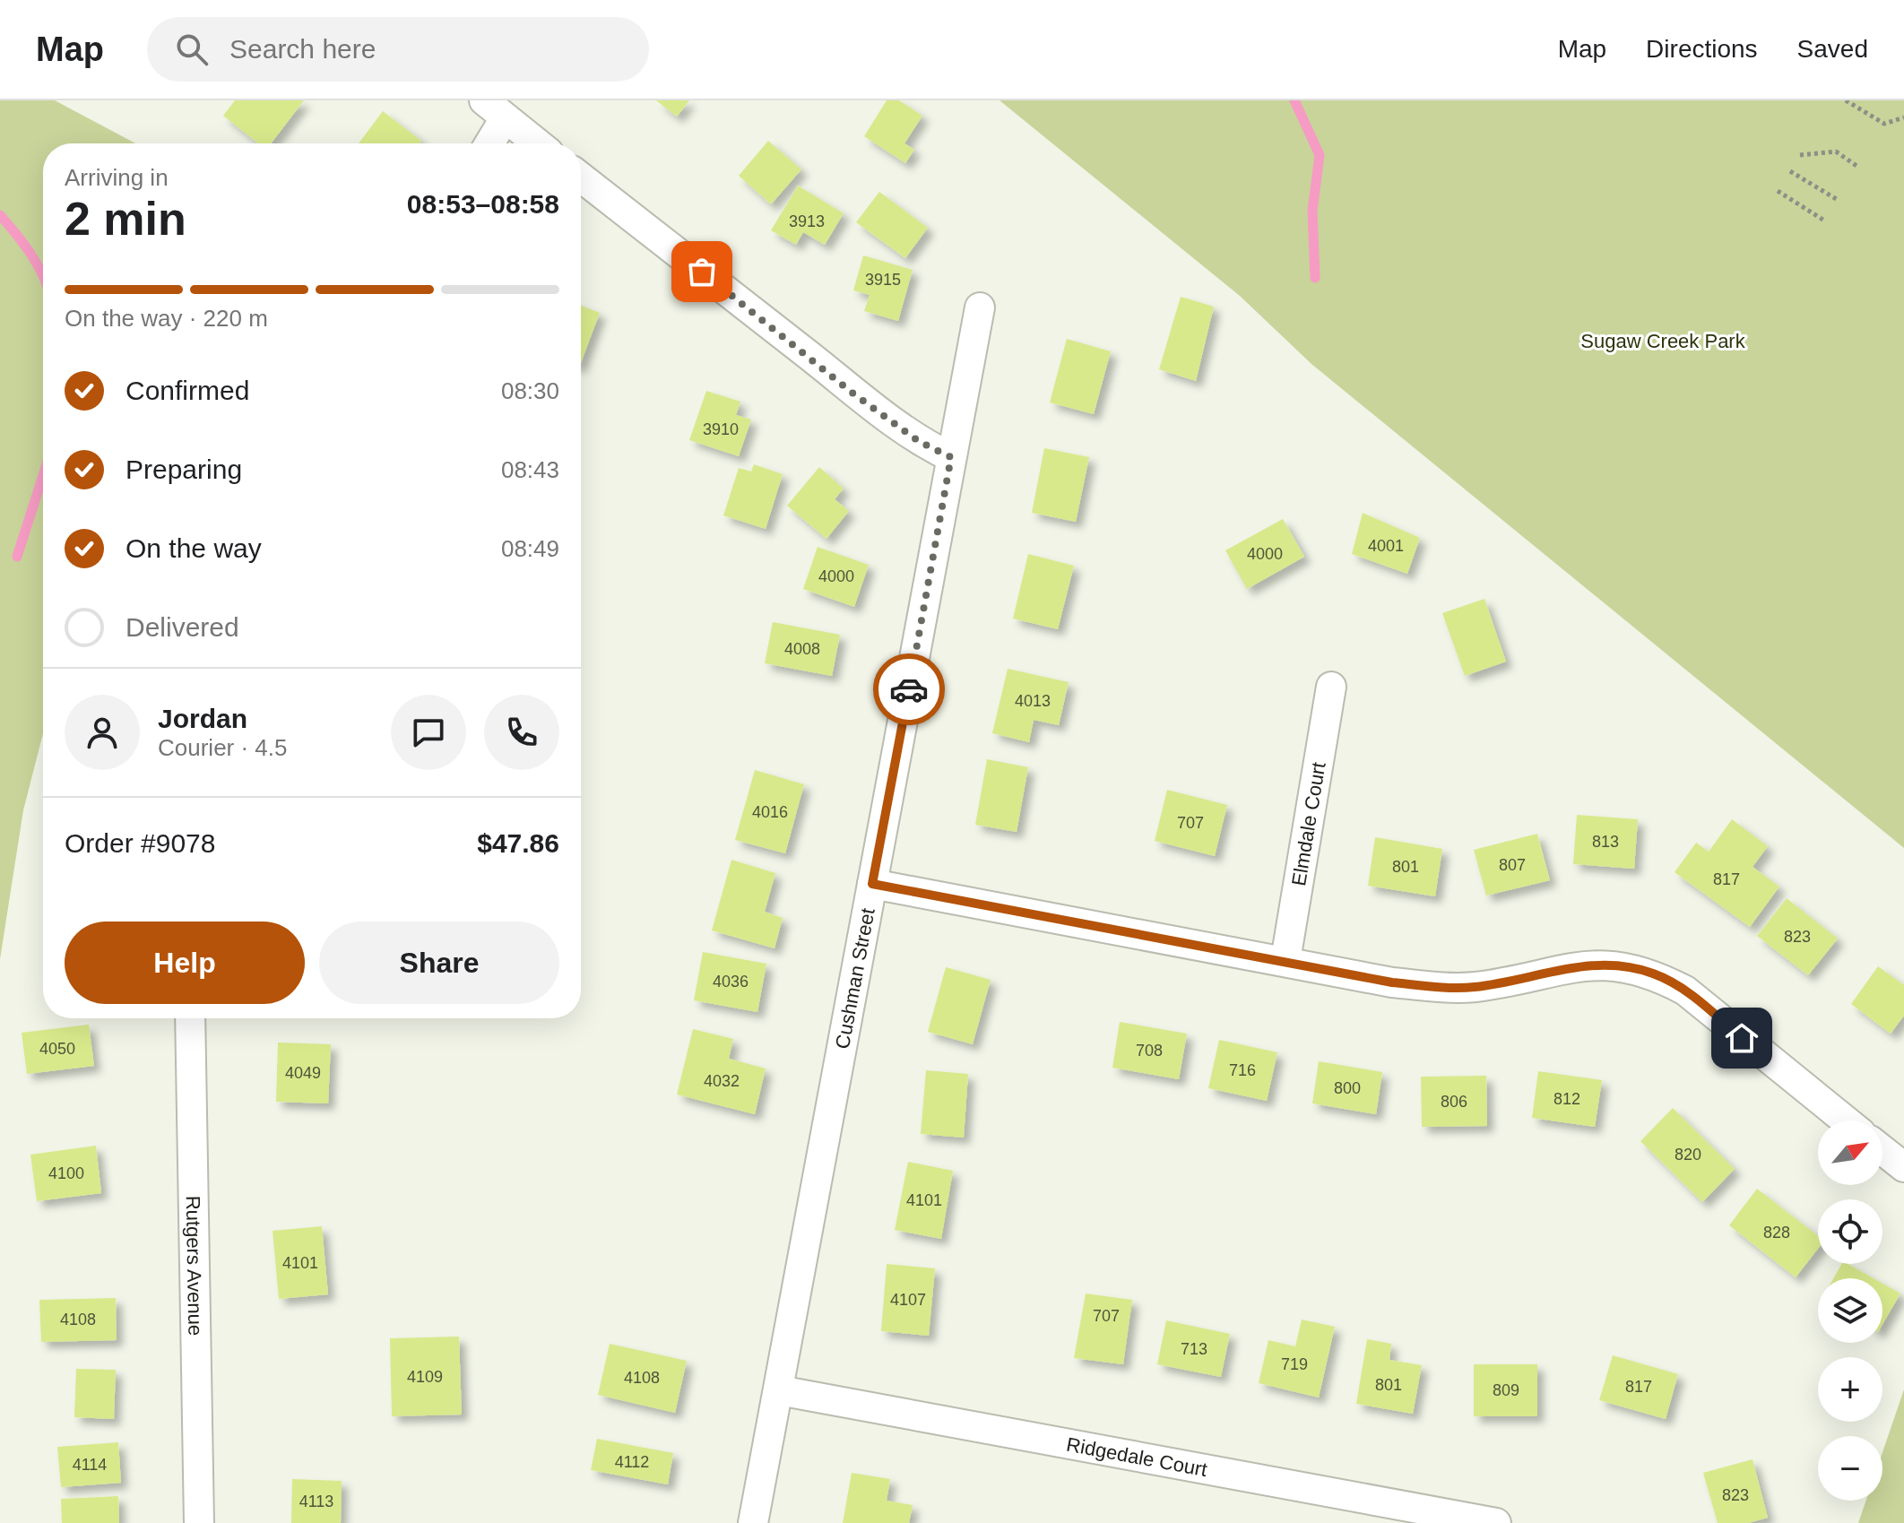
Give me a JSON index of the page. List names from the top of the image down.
{
  "streets": {
    "street": [
      "Elmdale Court",
      "Cushman Street",
      "Rutgers Avenue",
      "Ridgedale Court"
    ]
  },
  "crossings": [
    ["Cushman Street", "Ridgedale Court"]
  ],
  "parks": ["Sugaw Creek Park"],
  "house_numbers": [
    "3913",
    "3915",
    "3910",
    "4001",
    "4000",
    "4000",
    "4008",
    "4013",
    "4016",
    "707",
    "813",
    "807",
    "801",
    "817",
    "823",
    "4036",
    "4050",
    "708",
    "716",
    "4049",
    "4032",
    "800",
    "812",
    "806",
    "820",
    "4100",
    "4101",
    "828",
    "4101",
    "4107",
    "707",
    "4108",
    "713",
    "719",
    "4109",
    "4108",
    "801",
    "817",
    "809",
    "4112",
    "4114",
    "823",
    "4113"
  ],
  "north": "top right",
  "page": {
    "header": "Map",
    "search": "Search here",
    "nav": ["Map", "Directions", "Saved"],
    "heading": ["2 min", "Arriving in", "08:53–08:58"],
    "panel": [
      "Jordan",
      "Courier · 4.5",
      "Order #9078",
      "$47.86"
    ],
    "bar": "On the way · 220 m",
    "list": [
      ["Confirmed", "08:30"],
      ["Preparing", "08:43"],
      ["On the way", "08:49"],
      "Delivered"
    ],
    "buttons": ["Help", "Share"],
    "map_buttons": ["+", "−"]
  }
}
